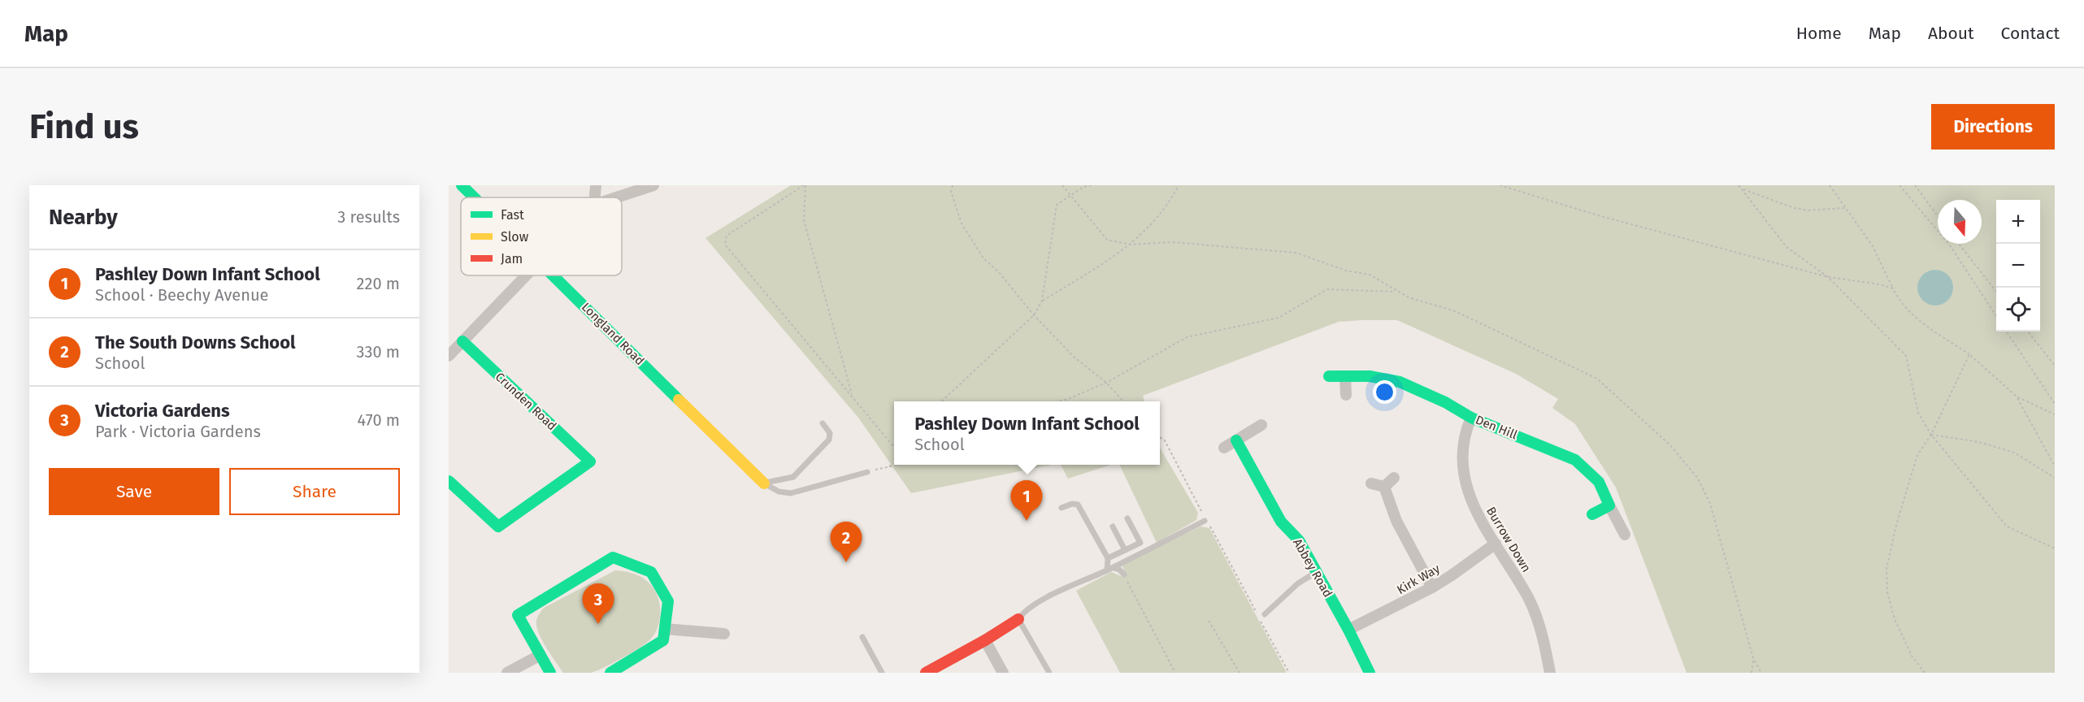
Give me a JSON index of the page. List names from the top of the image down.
{
  "streets": {
    "street": [
      "Longland Road",
      "Crunden Road",
      "Den Hill",
      "Burrow Down",
      "Abbey Road",
      "Kirk Way"
    ]
  },
  "crossings": [
    ["Den Hill", "Burrow Down"],
    ["Burrow Down", "Kirk Way"],
    ["Abbey Road", "Kirk Way"]
  ],
  "legend": ["Fast", "Slow", "Jam"],
  "north": "bottom",
  "page": {
    "header": "Map",
    "nav": [
      "Home",
      "Map",
      "About",
      "Contact"
    ],
    "buttons": [
      "Directions",
      ["Save", "Share"]
    ],
    "title": "Find us",
    "heading": ["Nearby", "3 results"],
    "map_buttons": ["+", "−"],
    "list": [
      {
        "mark": "1",
        "name": "Pashley Down Infant School",
        "note": "School · Beechy Avenue",
        "value": "220 m"
      },
      {
        "mark": "2",
        "name": "The South Downs School",
        "note": "School",
        "value": "330 m"
      },
      {
        "mark": "3",
        "name": "Victoria Gardens",
        "note": "Park · Victoria Gardens",
        "value": "470 m"
      }
    ],
    "popup": ["Pashley Down Infant School", "School"],
    "pins": ["1", "2", "3"]
  }
}
